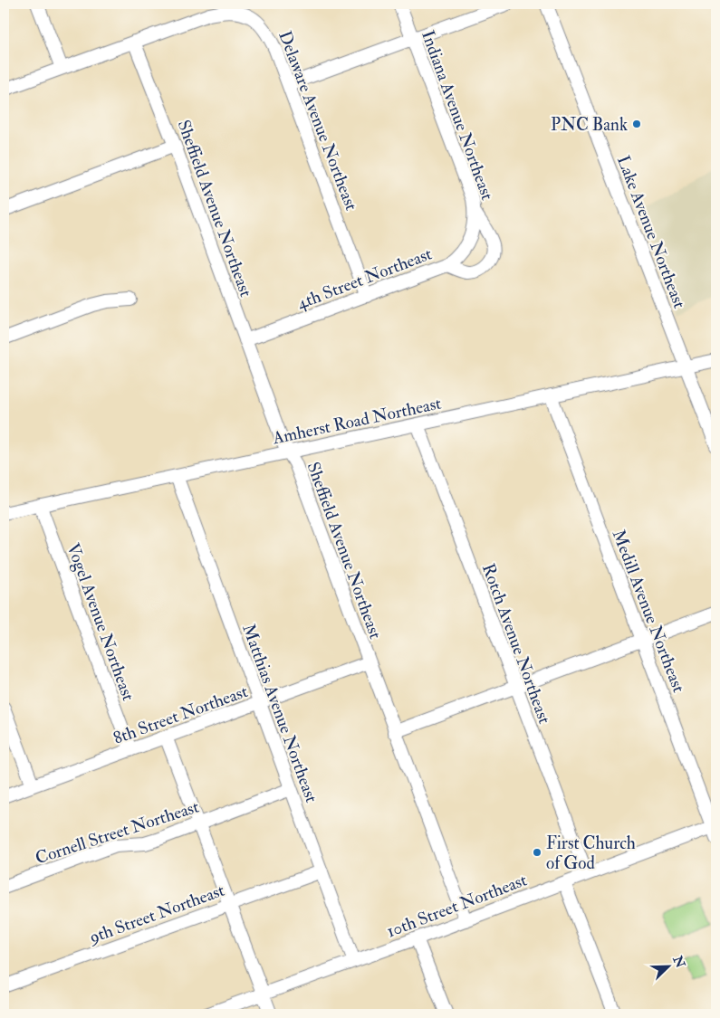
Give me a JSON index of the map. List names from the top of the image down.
{
  "streets": {
    "street": [
      "Indiana Avenue Northeast",
      "Delaware Avenue Northeast",
      "Sheffield Avenue Northeast",
      "Lake Avenue Northeast",
      "4th Street Northeast",
      "Amherst Road Northeast",
      "Medill Avenue Northeast",
      "Vogel Avenue Northeast",
      "Rotch Avenue Northeast",
      "Matthias Avenue Northeast",
      "8th Street Northeast",
      "Cornell Street Northeast",
      "10th Street Northeast",
      "9th Street Northeast"
    ]
  },
  "crossings": [
    ["Indiana Avenue Northeast", "4th Street Northeast"],
    ["Delaware Avenue Northeast", "Sheffield Avenue Northeast"],
    ["Delaware Avenue Northeast", "4th Street Northeast"],
    ["Sheffield Avenue Northeast", "4th Street Northeast"],
    ["Sheffield Avenue Northeast", "Amherst Road Northeast"],
    ["Sheffield Avenue Northeast", "8th Street Northeast"],
    ["Sheffield Avenue Northeast", "10th Street Northeast"],
    ["Lake Avenue Northeast", "Amherst Road Northeast"],
    ["Amherst Road Northeast", "Medill Avenue Northeast"],
    ["Amherst Road Northeast", "Vogel Avenue Northeast"],
    ["Amherst Road Northeast", "Rotch Avenue Northeast"],
    ["Amherst Road Northeast", "Matthias Avenue Northeast"],
    ["Medill Avenue Northeast", "10th Street Northeast"],
    ["Vogel Avenue Northeast", "8th Street Northeast"],
    ["Rotch Avenue Northeast", "10th Street Northeast"],
    ["Matthias Avenue Northeast", "8th Street Northeast"],
    ["Matthias Avenue Northeast", "Cornell Street Northeast"],
    ["Matthias Avenue Northeast", "10th Street Northeast"],
    ["Matthias Avenue Northeast", "9th Street Northeast"]
  ],
  "places": ["PNC Bank", "First Church of God"],
  "north": "top right"
}
